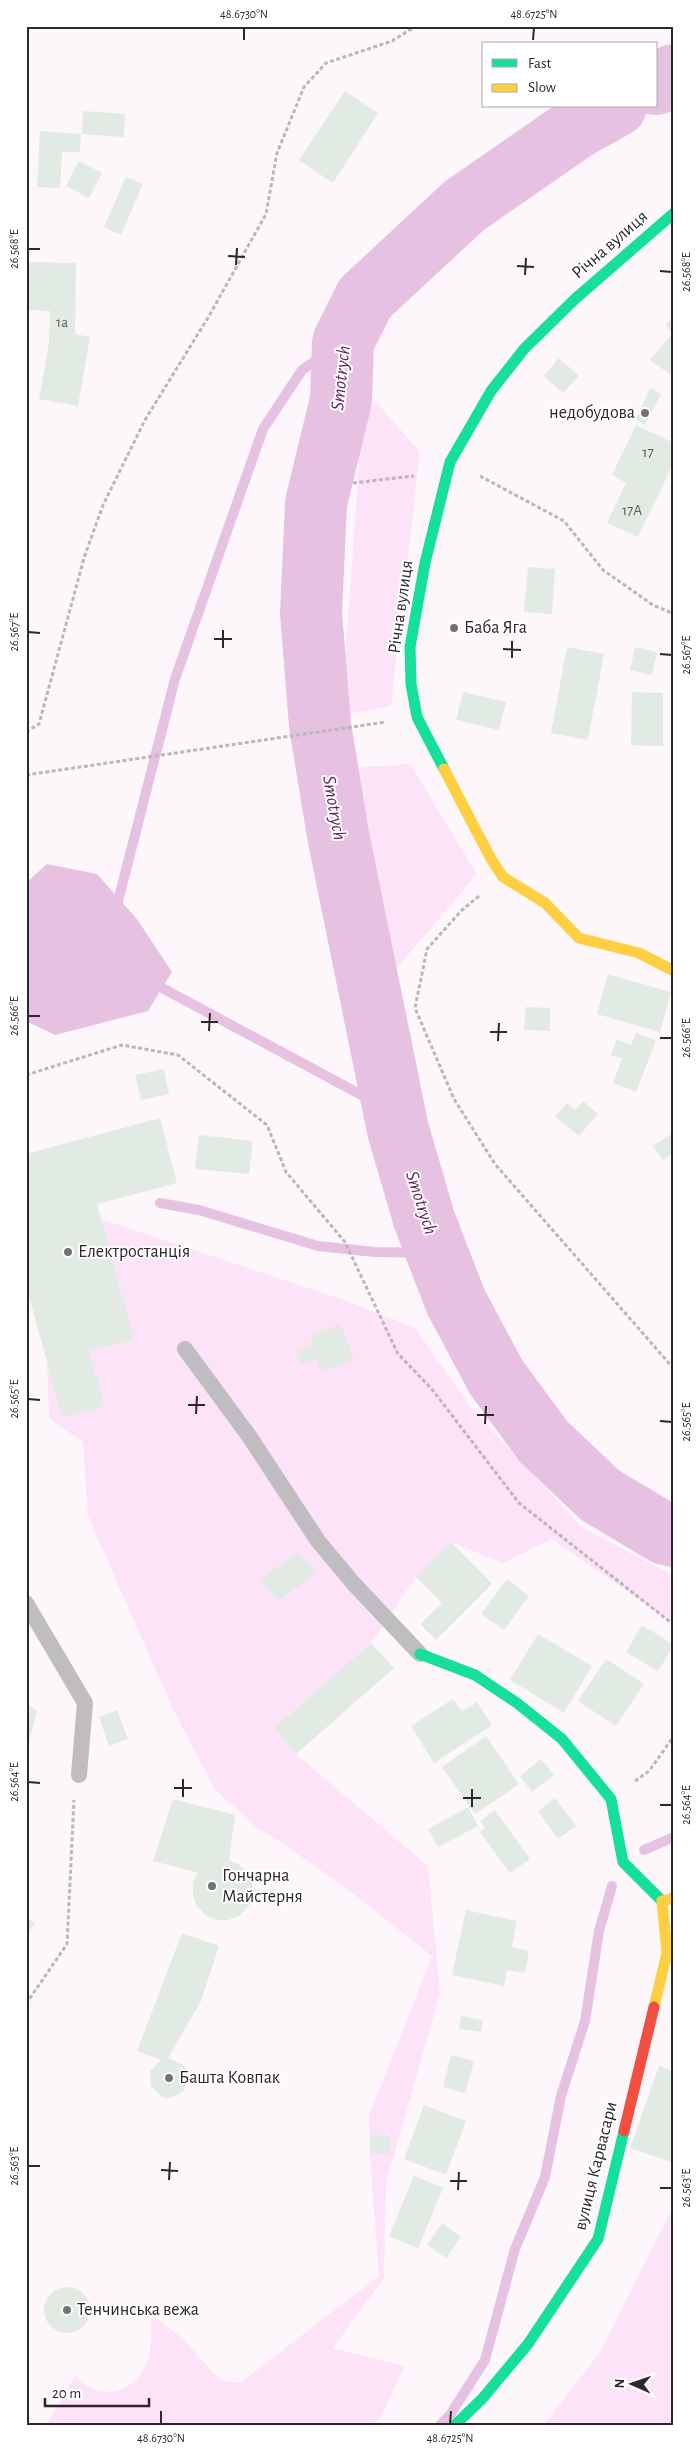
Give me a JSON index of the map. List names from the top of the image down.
{
  "streets": {
    "street": ["Річна вулиця", "вулиця Карвасари"]
  },
  "water": ["Smotrych"],
  "places": [
    "недобудова",
    "Баба Яга",
    "Електростанція",
    "Гончарна Майстерня",
    "Башта Ковпак",
    "Тенчинська вежа"
  ],
  "house_numbers": ["1а", "17", "17А"],
  "legend": ["Fast", "Slow"],
  "scale_bar": "20 m",
  "north": "left",
  "coordinates": [
    "48.6730°N",
    "48.6725°N",
    "26.568°E",
    "26.567°E",
    "26.566°E",
    "26.565°E",
    "26.564°E",
    "26.563°E"
  ]
}
